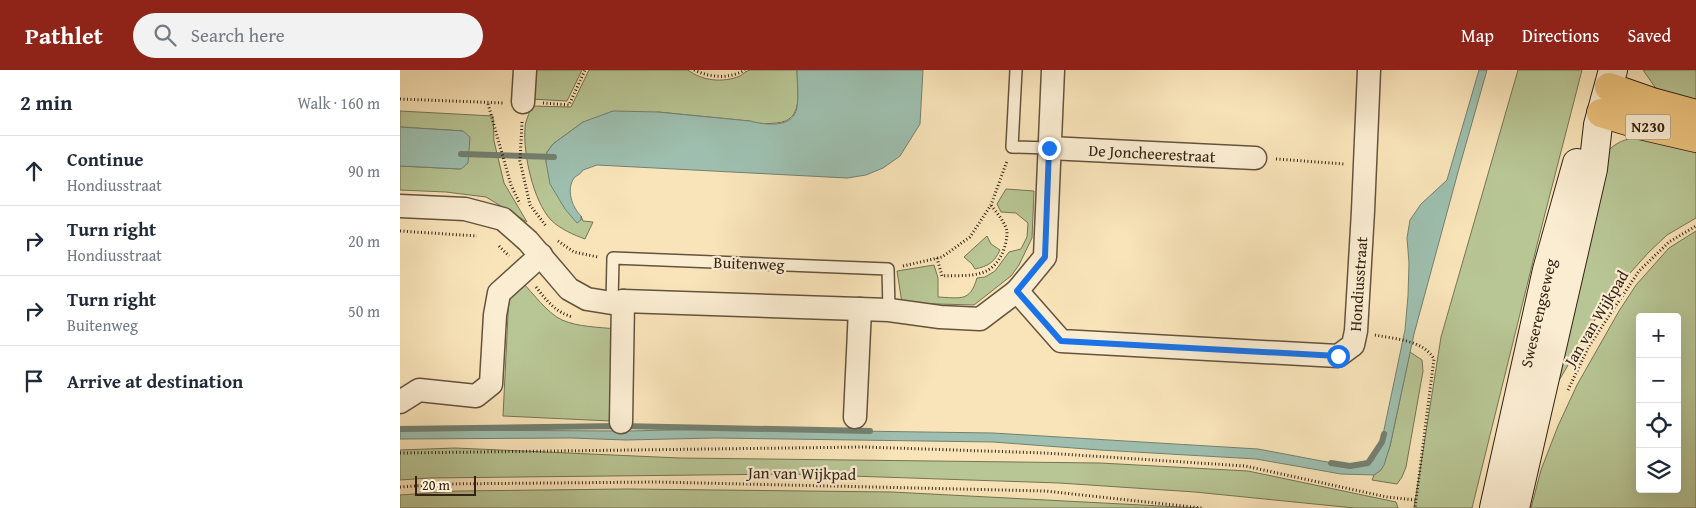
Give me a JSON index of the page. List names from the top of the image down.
{
  "streets": {
    "main road": ["N230", "Sweserengseweg"],
    "street": ["De Joncheerestraat", "Hondiusstraat"],
    "lane": ["Buitenweg"],
    "path": ["Jan van Wijkpad"]
  },
  "crossings": [
    ["N230", "Sweserengseweg"]
  ],
  "scale_bar": "20 m",
  "page": {
    "header": "Pathlet",
    "search": "Search here",
    "nav": ["Map", "Directions", "Saved"],
    "heading": ["2 min", "Walk · 160 m"],
    "list": [
      ["Continue", "Hondiusstraat", "90 m"],
      ["Turn right", "Hondiusstraat", "20 m"],
      ["Turn right", "Buitenweg", "50 m"],
      "Arrive at destination"
    ],
    "map_buttons": ["+", "−"],
    "scale": "20 m"
  }
}
